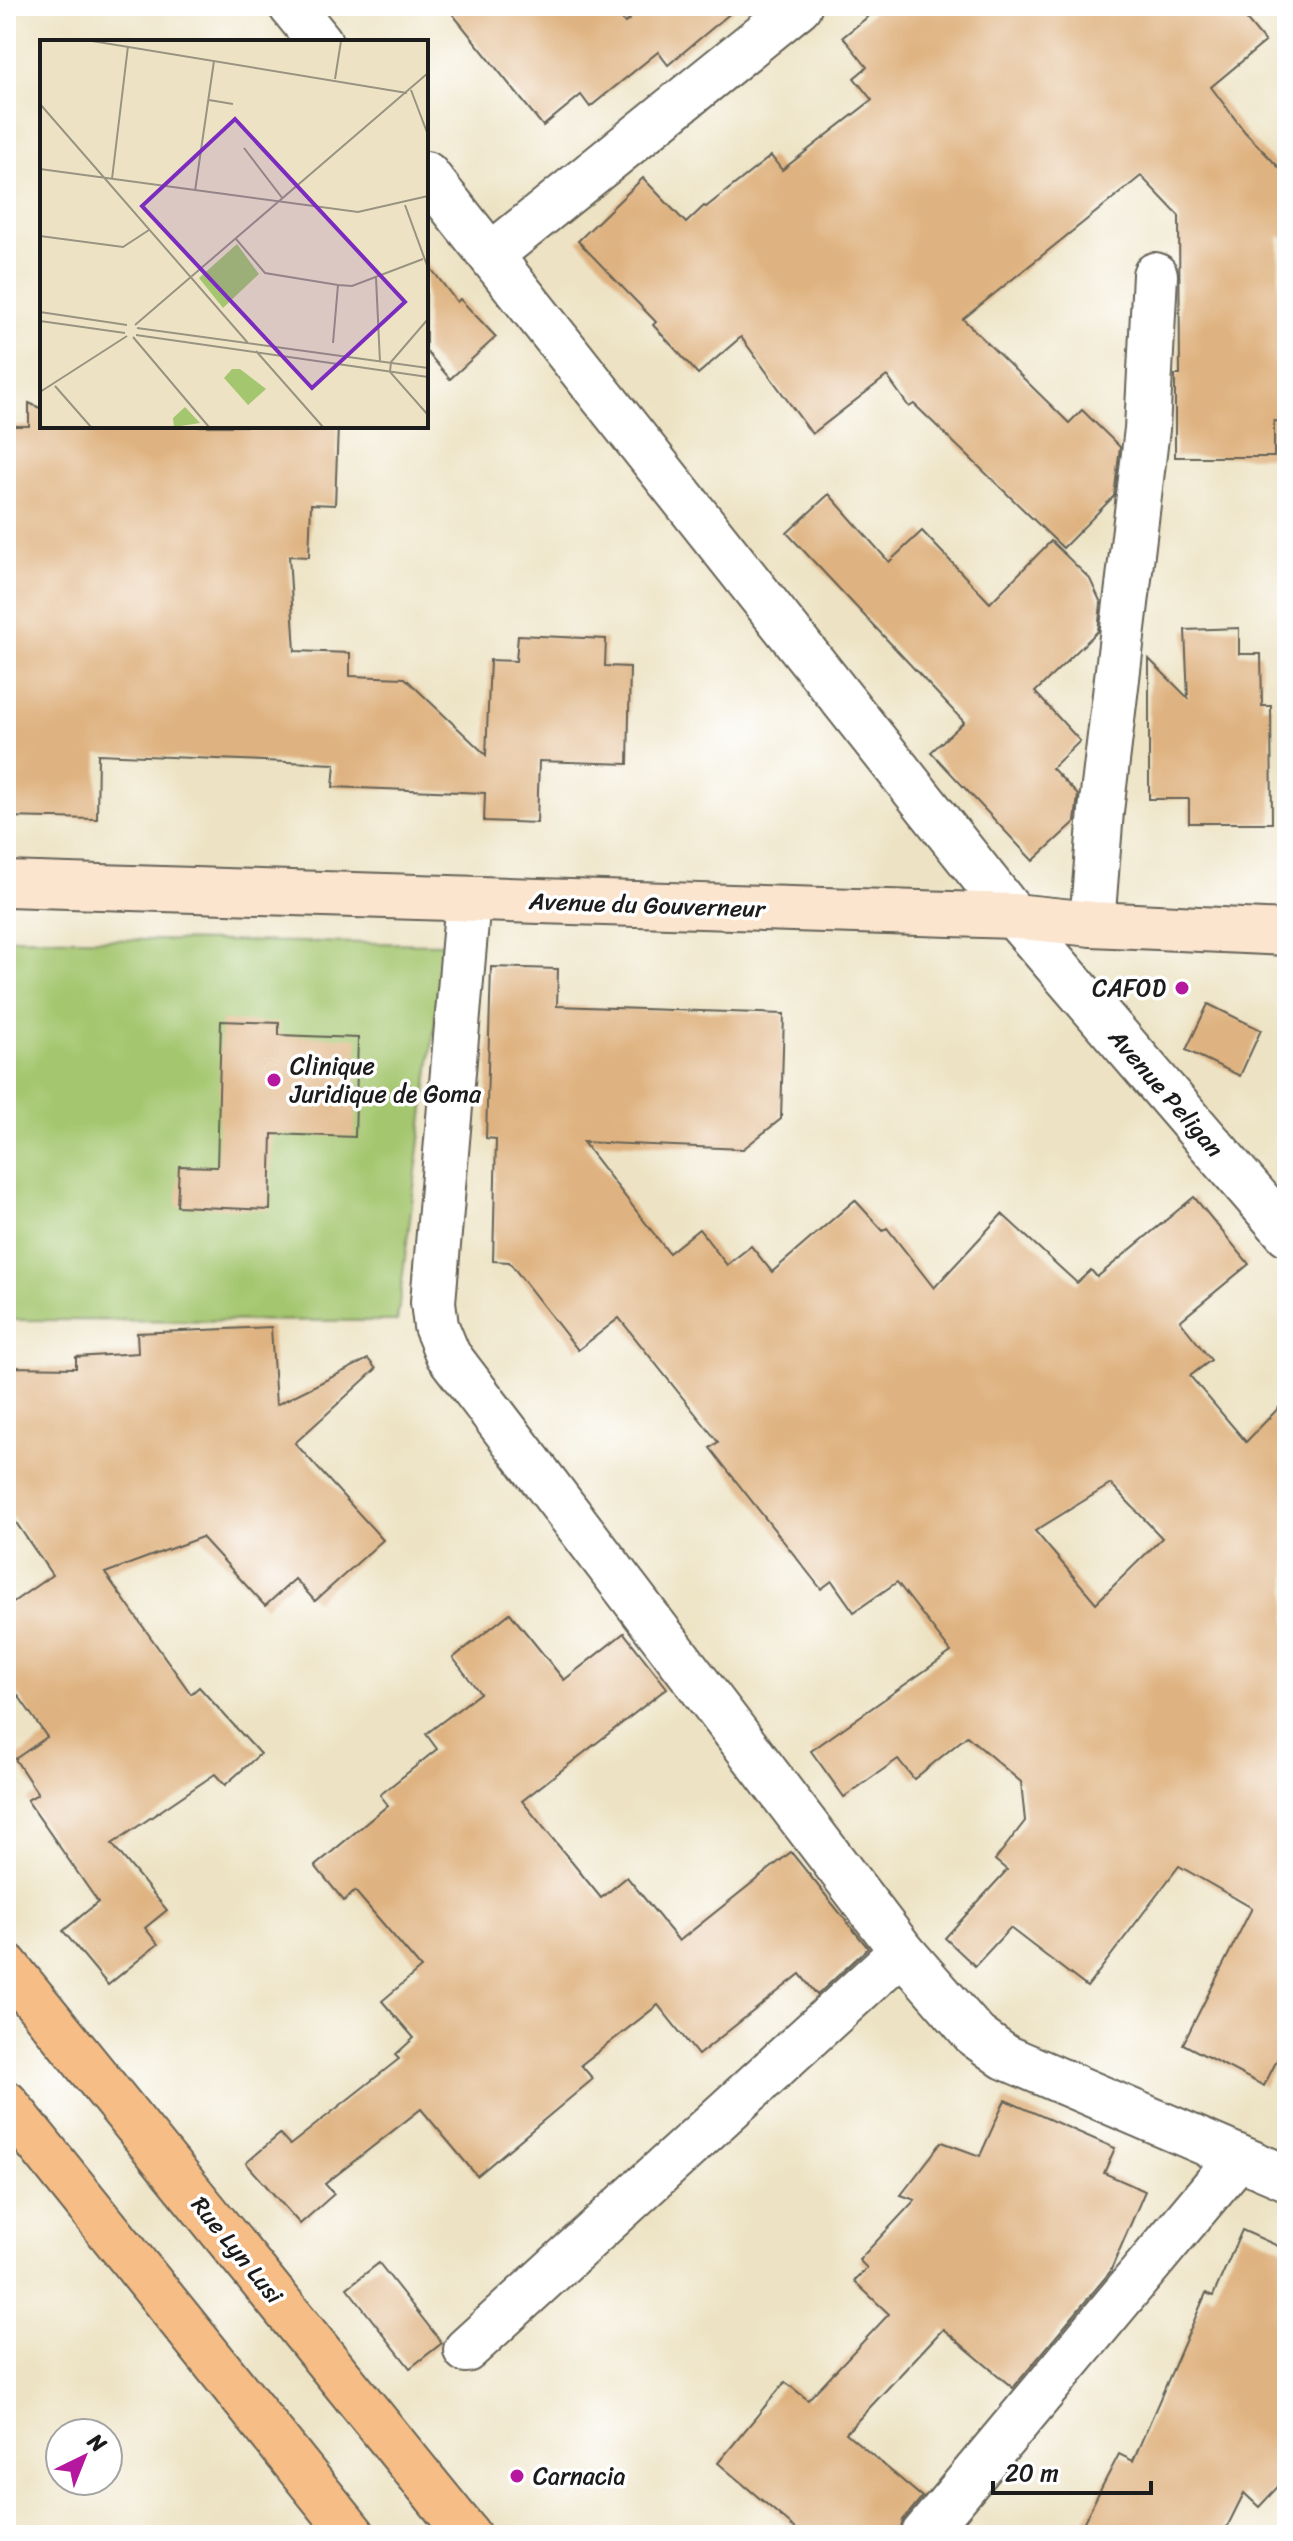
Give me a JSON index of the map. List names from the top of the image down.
{
  "streets": {
    "main road": ["Rue Lyn Lusi"],
    "street": ["Avenue du Gouverneur", "Avenue Peligan"]
  },
  "crossings": [
    ["Avenue du Gouverneur", "Avenue Peligan"]
  ],
  "places": ["CAFOD", "Clinique Juridique de Goma", "Carnacia"],
  "scale_bar": "20 m",
  "north": "top right"
}
